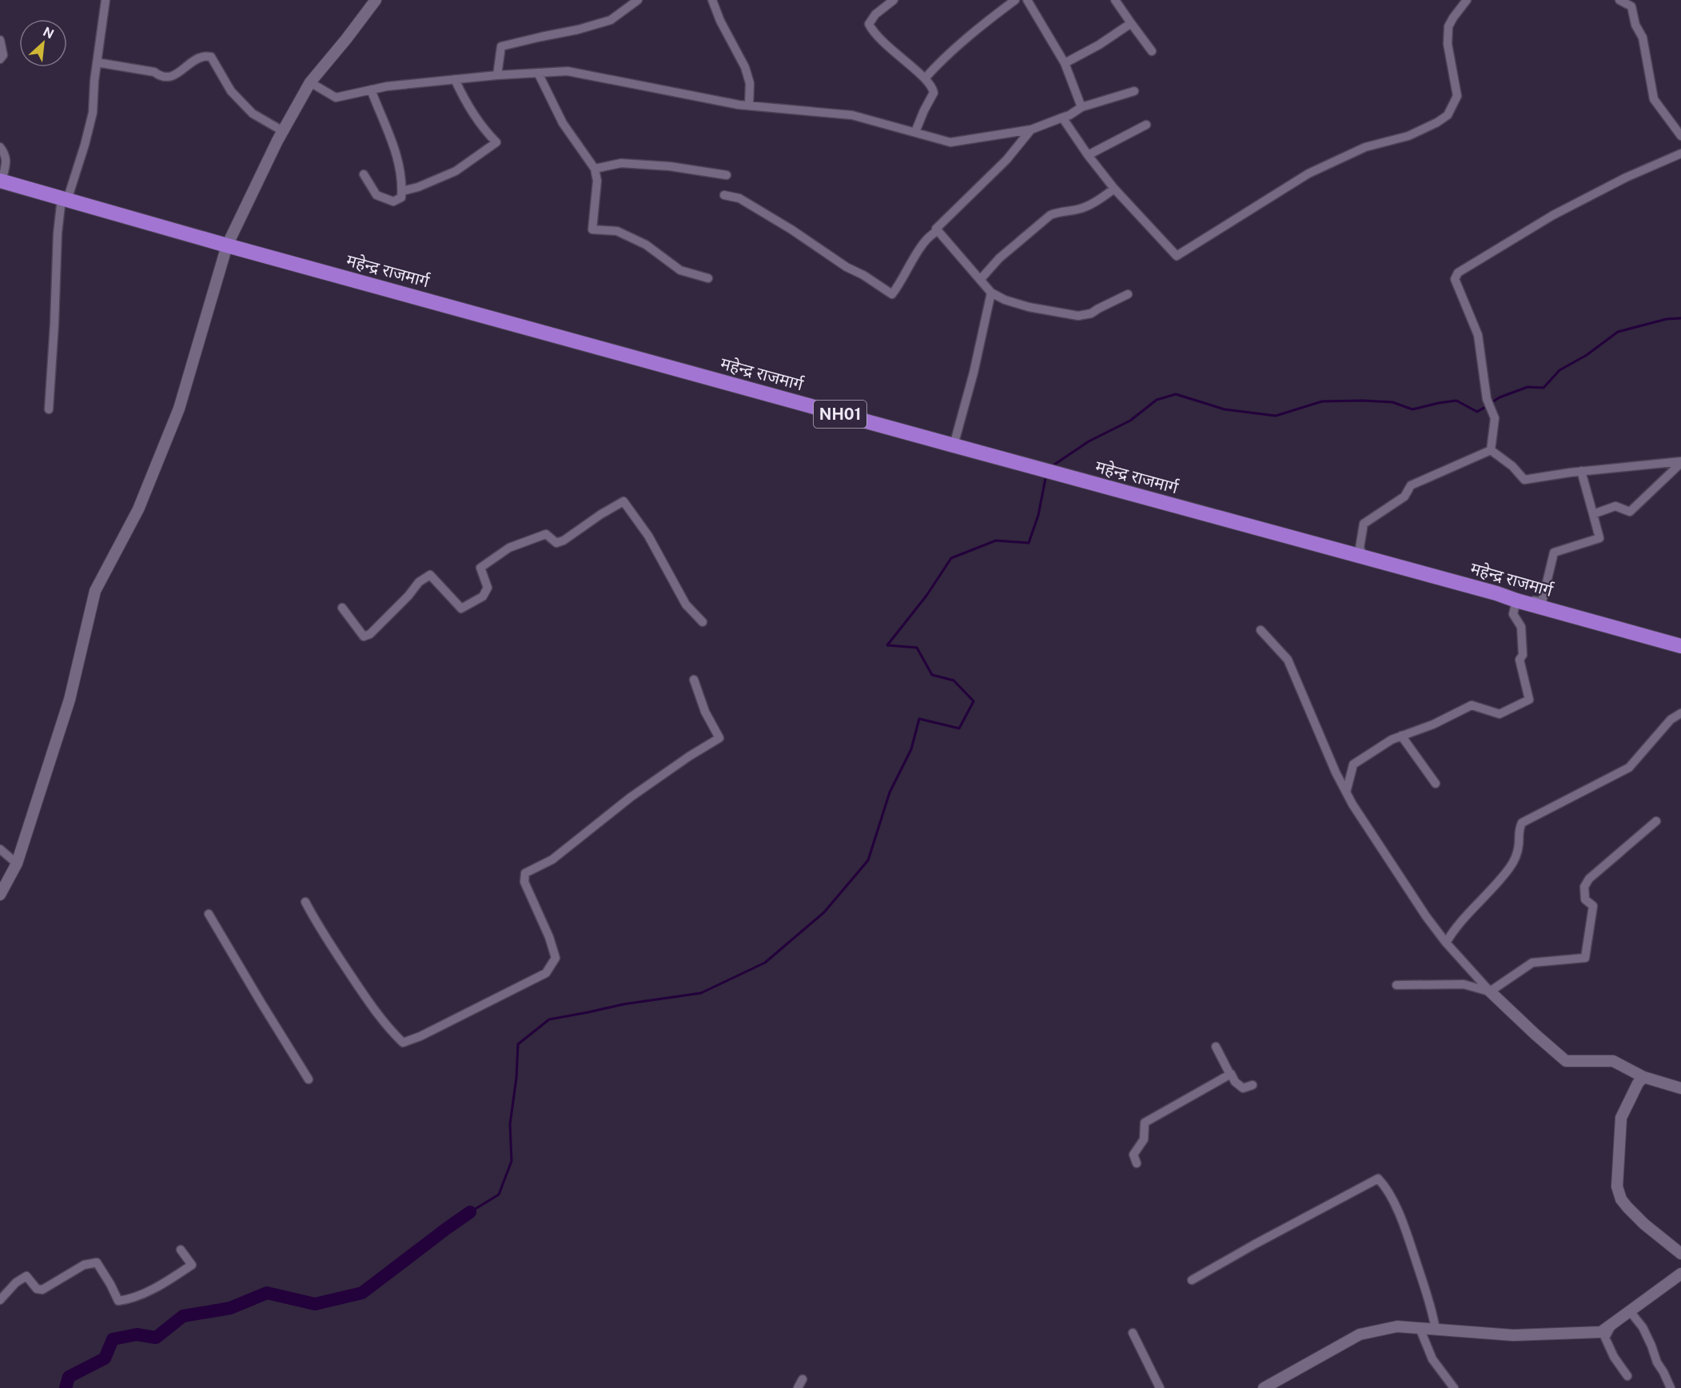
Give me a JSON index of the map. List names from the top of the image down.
{
  "streets": {
    "highway": ["महेन्द्र राजमार्ग", "NH01"]
  },
  "north": "top right"
}
